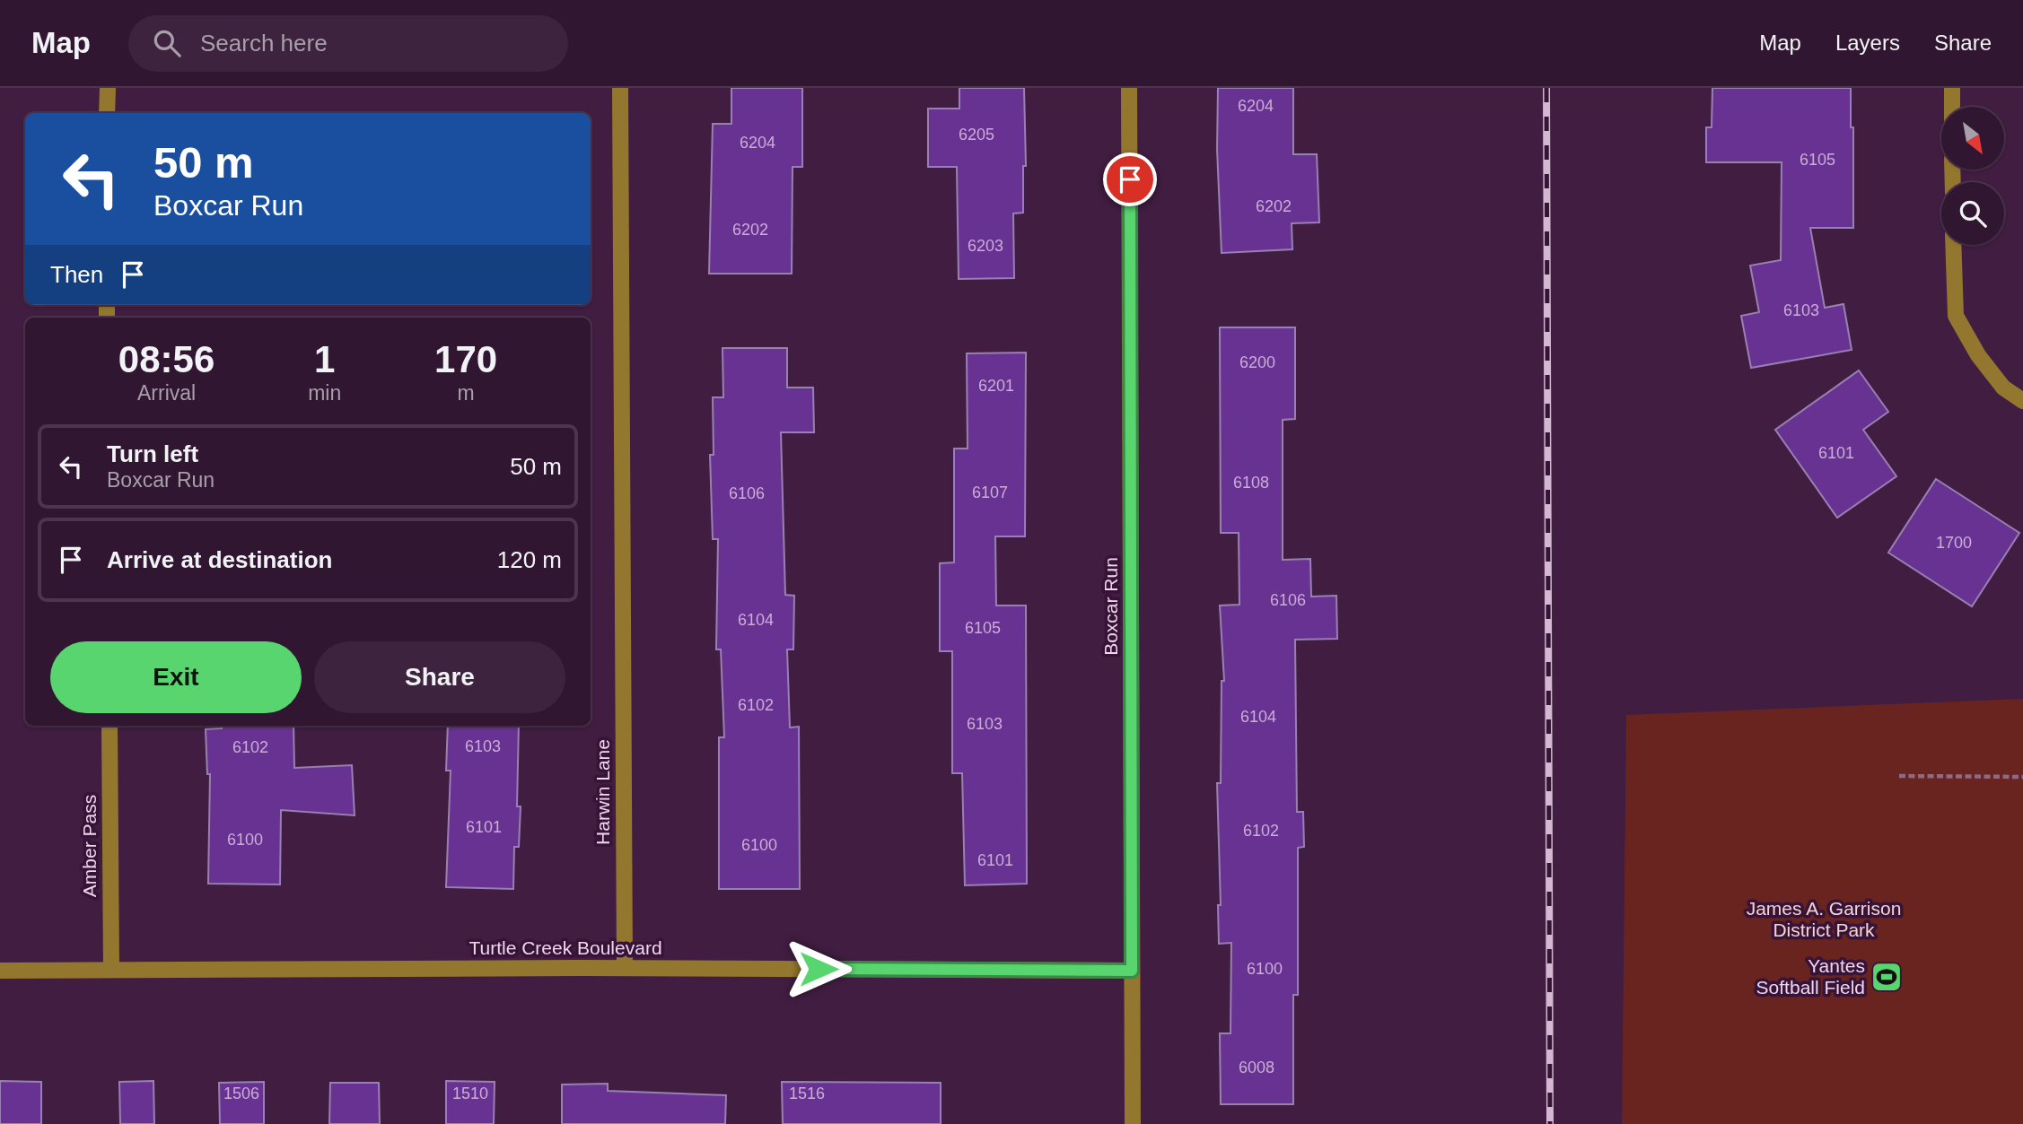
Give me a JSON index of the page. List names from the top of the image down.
{
  "streets": {
    "street": [
      "Boxcar Run",
      "Harwin Lane",
      "Amber Pass",
      "Turtle Creek Boulevard"
    ]
  },
  "crossings": [
    ["Boxcar Run", "Turtle Creek Boulevard"],
    ["Harwin Lane", "Turtle Creek Boulevard"],
    ["Amber Pass", "Turtle Creek Boulevard"]
  ],
  "parks": ["James A. Garrison District Park"],
  "places": {
    "sports": ["Yantes Softball Field"]
  },
  "house_numbers": [
    "6204",
    "6205",
    "6204",
    "6105",
    "6202",
    "6202",
    "6203",
    "6103",
    "6200",
    "6201",
    "6101",
    "6108",
    "6107",
    "6106",
    "1700",
    "6106",
    "6104",
    "6105",
    "6102",
    "6104",
    "6103",
    "6103",
    "6102",
    "6101",
    "6102",
    "6100",
    "6100",
    "6101",
    "6100",
    "6008",
    "1506",
    "1510",
    "1516"
  ],
  "north": "bottom right",
  "page": {
    "header": "Map",
    "search": "Search here",
    "nav": ["Map", "Layers", "Share"],
    "turn": ["50 m", "Boxcar Run"],
    "then": "Then",
    "eta": [
      "08:56",
      "Arrival",
      "1",
      "min",
      "170",
      "m"
    ],
    "list": [
      {
        "name": "Turn left",
        "note": "Boxcar Run",
        "value": "50 m"
      },
      {
        "name": "Arrive at destination",
        "value": "120 m"
      }
    ],
    "buttons": ["Exit", "Share"]
  }
}
